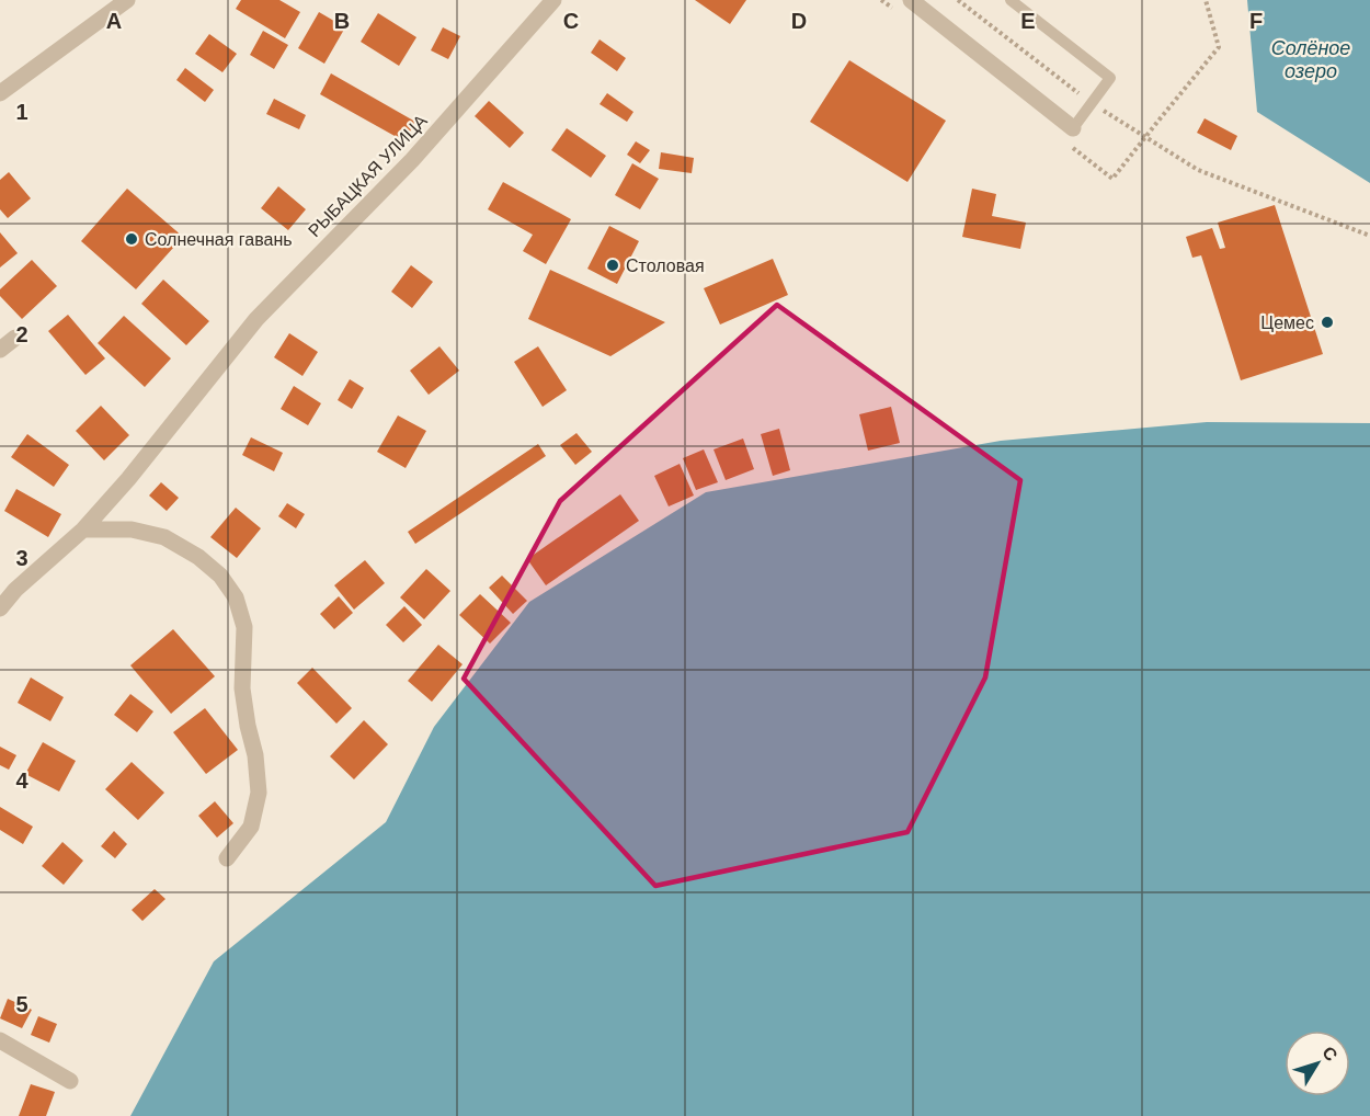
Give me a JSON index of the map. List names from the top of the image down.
{
  "streets": {
    "street": ["РЫБАЦКАЯ УЛИЦА"]
  },
  "water": ["Солёное озеро"],
  "places": ["Солнечная гавань", "Столовая", "Цемес"],
  "north": "top right",
  "grid": {
    "columns": [
      "A",
      "B",
      "C",
      "D",
      "E",
      "F"
    ],
    "rows": [
      "1",
      "2",
      "3",
      "4",
      "5"
    ]
  }
}
